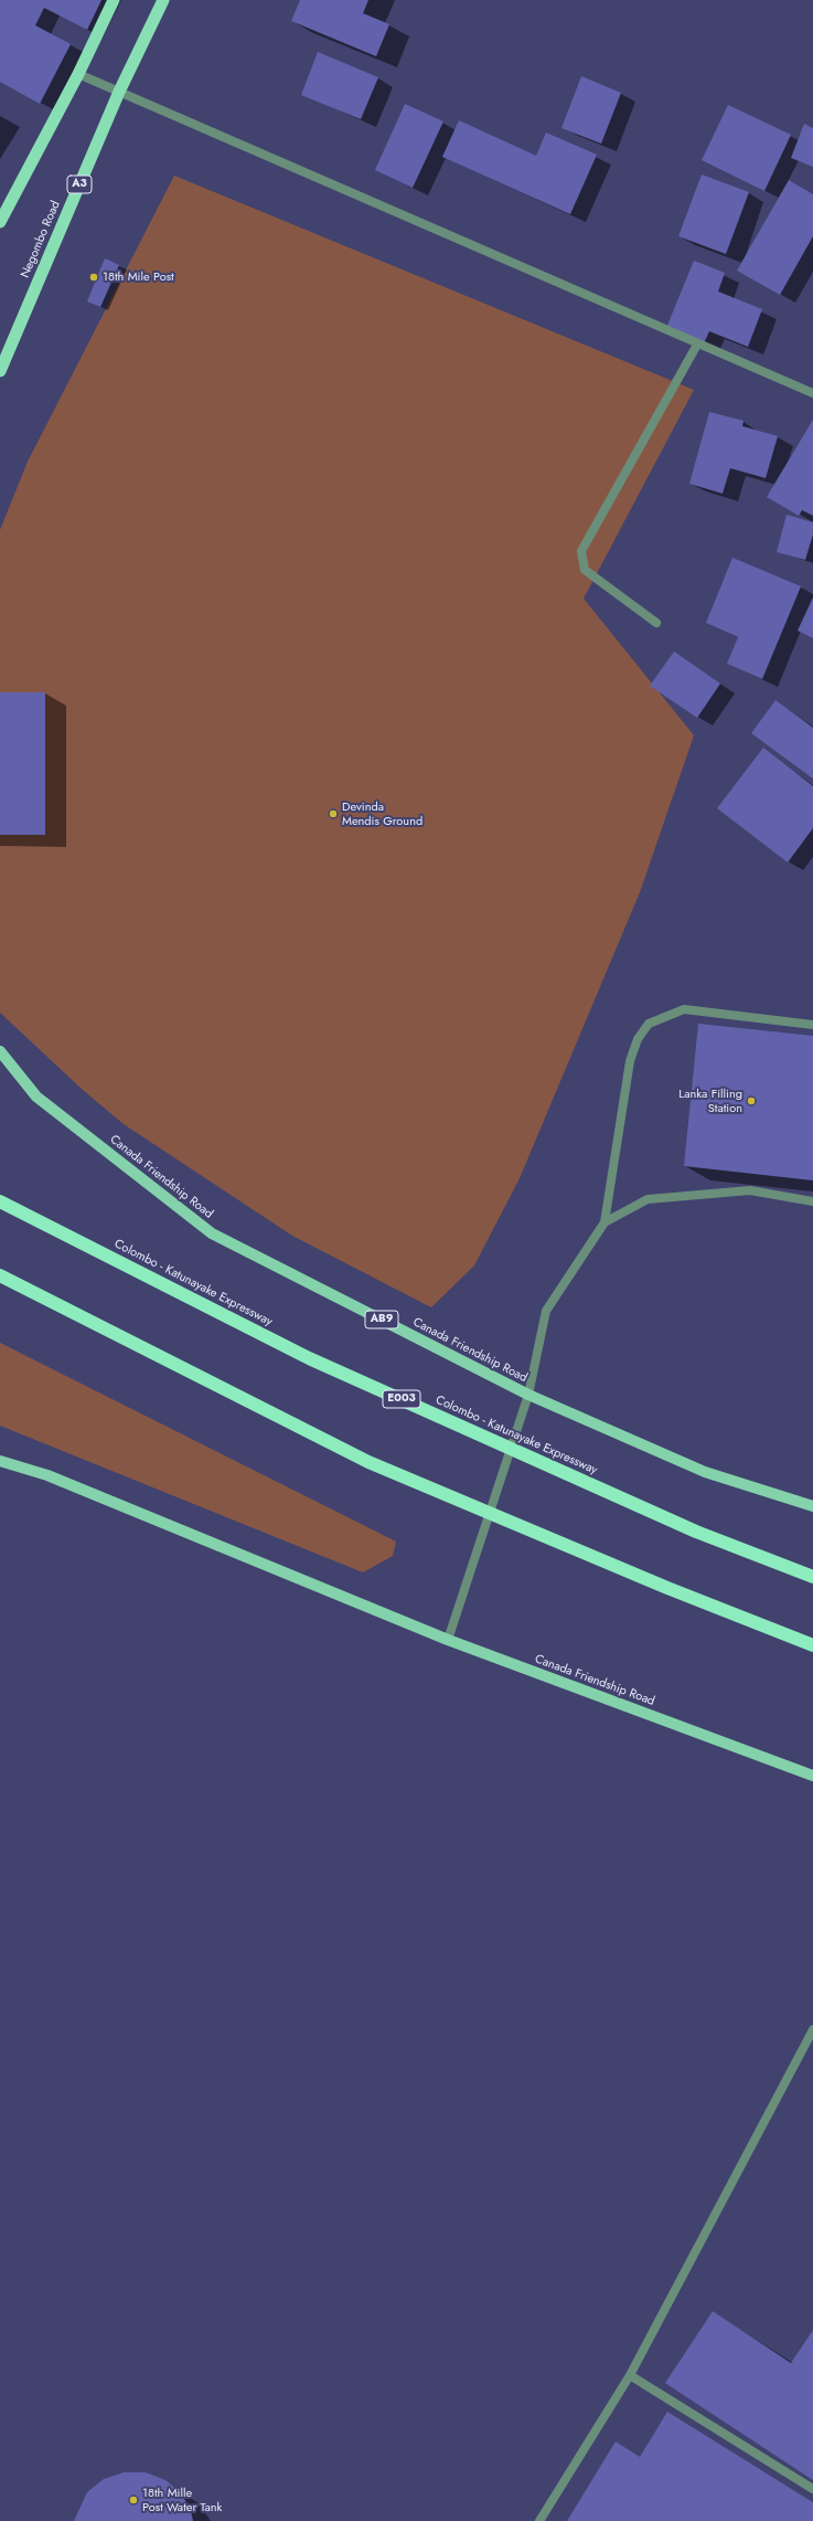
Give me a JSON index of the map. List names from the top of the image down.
{
  "streets": {
    "highway": [
      "A3",
      "Negombo Road",
      "Colombo - Katunayake Expressway",
      "E003"
    ],
    "main road": ["Canada Friendship Road", "AB9"]
  },
  "places": [
    "18th Mile Post",
    "Devinda Mendis Ground",
    "Lanka Filling Station",
    "18th Mille Post Water Tank"
  ]
}
